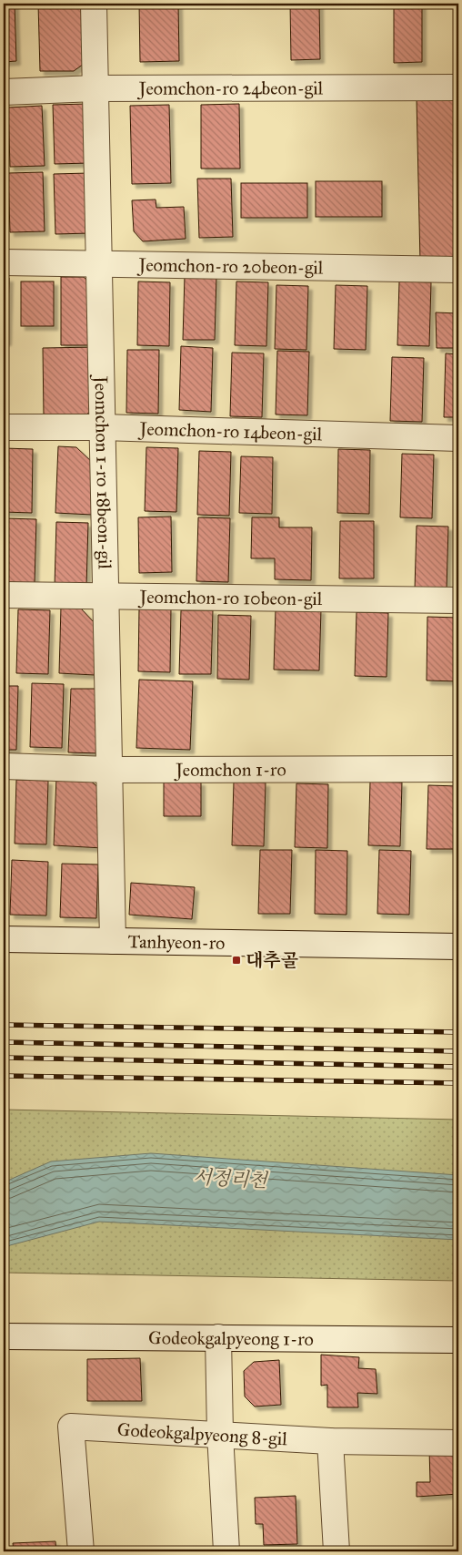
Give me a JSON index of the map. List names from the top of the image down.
{
  "streets": {
    "street": [
      "Jeomchon-ro 24beon-gil",
      "Jeomchon-ro 20beon-gil",
      "Jeomchon-ro 14beon-gil",
      "Jeomchon 1-ro 18beon-gil",
      "Jeomchon-ro 10beon-gil",
      "Jeomchon 1-ro",
      "Tanhyeon-ro",
      "Godeokgalpyeong 1-ro",
      "Godeokgalpyeong 8-gil"
    ]
  },
  "crossings": [
    ["Jeomchon-ro 24beon-gil", "Jeomchon 1-ro 18beon-gil"],
    ["Jeomchon-ro 20beon-gil", "Jeomchon 1-ro 18beon-gil"],
    ["Jeomchon-ro 14beon-gil", "Jeomchon 1-ro 18beon-gil"],
    ["Jeomchon 1-ro 18beon-gil", "Jeomchon-ro 10beon-gil"],
    ["Jeomchon 1-ro 18beon-gil", "Jeomchon 1-ro"],
    ["Jeomchon 1-ro 18beon-gil", "Tanhyeon-ro"]
  ],
  "water": ["서정리천"],
  "places": {
    "transit": ["대추골"]
  }
}
